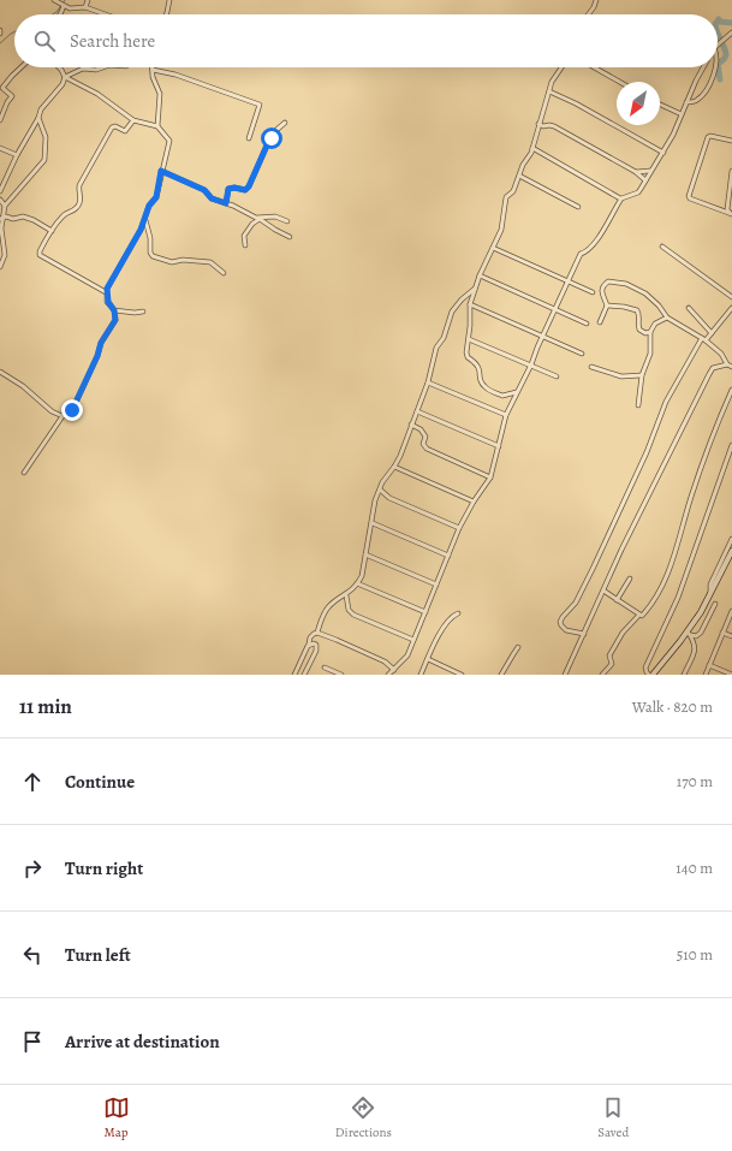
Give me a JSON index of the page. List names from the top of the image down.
{
  "north": "bottom left",
  "page": {
    "search": "Search here",
    "heading": ["11 min", "Walk · 820 m"],
    "list": [
      ["Continue", "170 m"],
      ["Turn right", "140 m"],
      ["Turn left", "510 m"],
      "Arrive at destination"
    ],
    "nav": ["Map", "Directions", "Saved"]
  }
}
